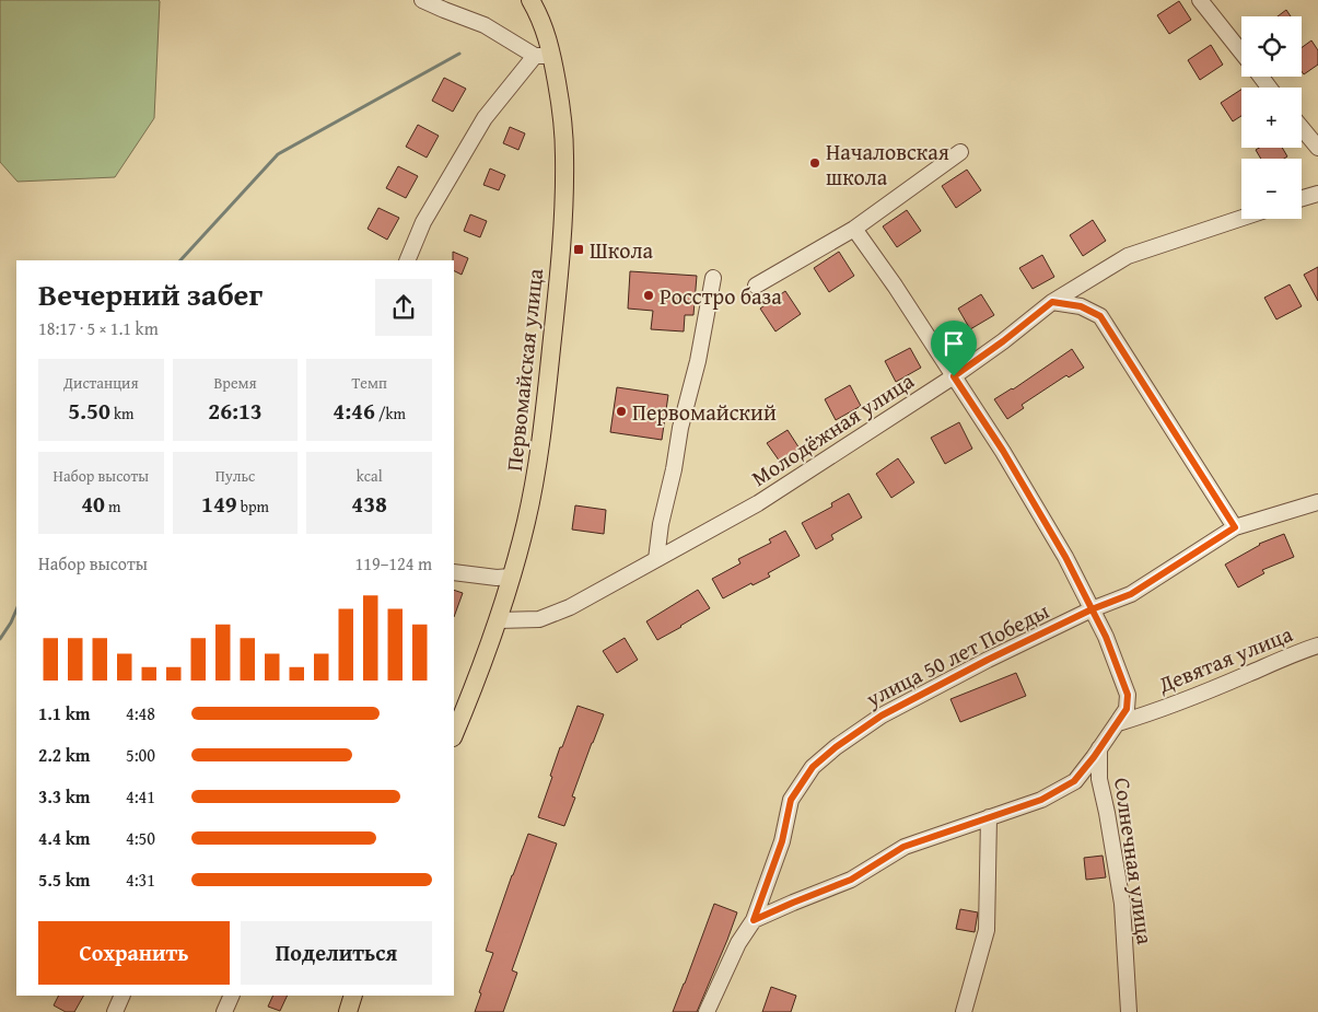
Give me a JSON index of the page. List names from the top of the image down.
{
  "streets": {
    "main road": ["Первомайская улица"],
    "street": [
      "Молодёжная улица",
      "улица 50 лет Победы",
      "Девятая улица",
      "Солнечная улица"
    ]
  },
  "crossings": [
    ["Первомайская улица", "Молодёжная улица"]
  ],
  "places": {
    "other": ["Началовская школа", "Росстро база", "Первомайский"],
    "transit": ["Школа"]
  },
  "page": {
    "map_buttons": ["+", "−"],
    "heading": ["Вечерний забег", "18:17 · 5 × 1.1 km"],
    "stats": [
      ["Дистанция", "5.50 km"],
      ["Время", "26:13"],
      ["Темп", "4:46 /km"],
      ["Набор высоты", "40 m"],
      ["Пульс", "149 bpm"],
      ["kcal", "438"]
    ],
    "chart": ["Набор высоты", "119–124 m"],
    "list": [
      {
        "name": "1.1 km",
        "note": "4:48"
      },
      {
        "name": "2.2 km",
        "note": "5:00"
      },
      {
        "name": "3.3 km",
        "note": "4:41"
      },
      {
        "name": "4.4 km",
        "note": "4:50"
      },
      {
        "name": "5.5 km",
        "note": "4:31"
      }
    ],
    "buttons": ["Сохранить", "Поделиться"]
  }
}
